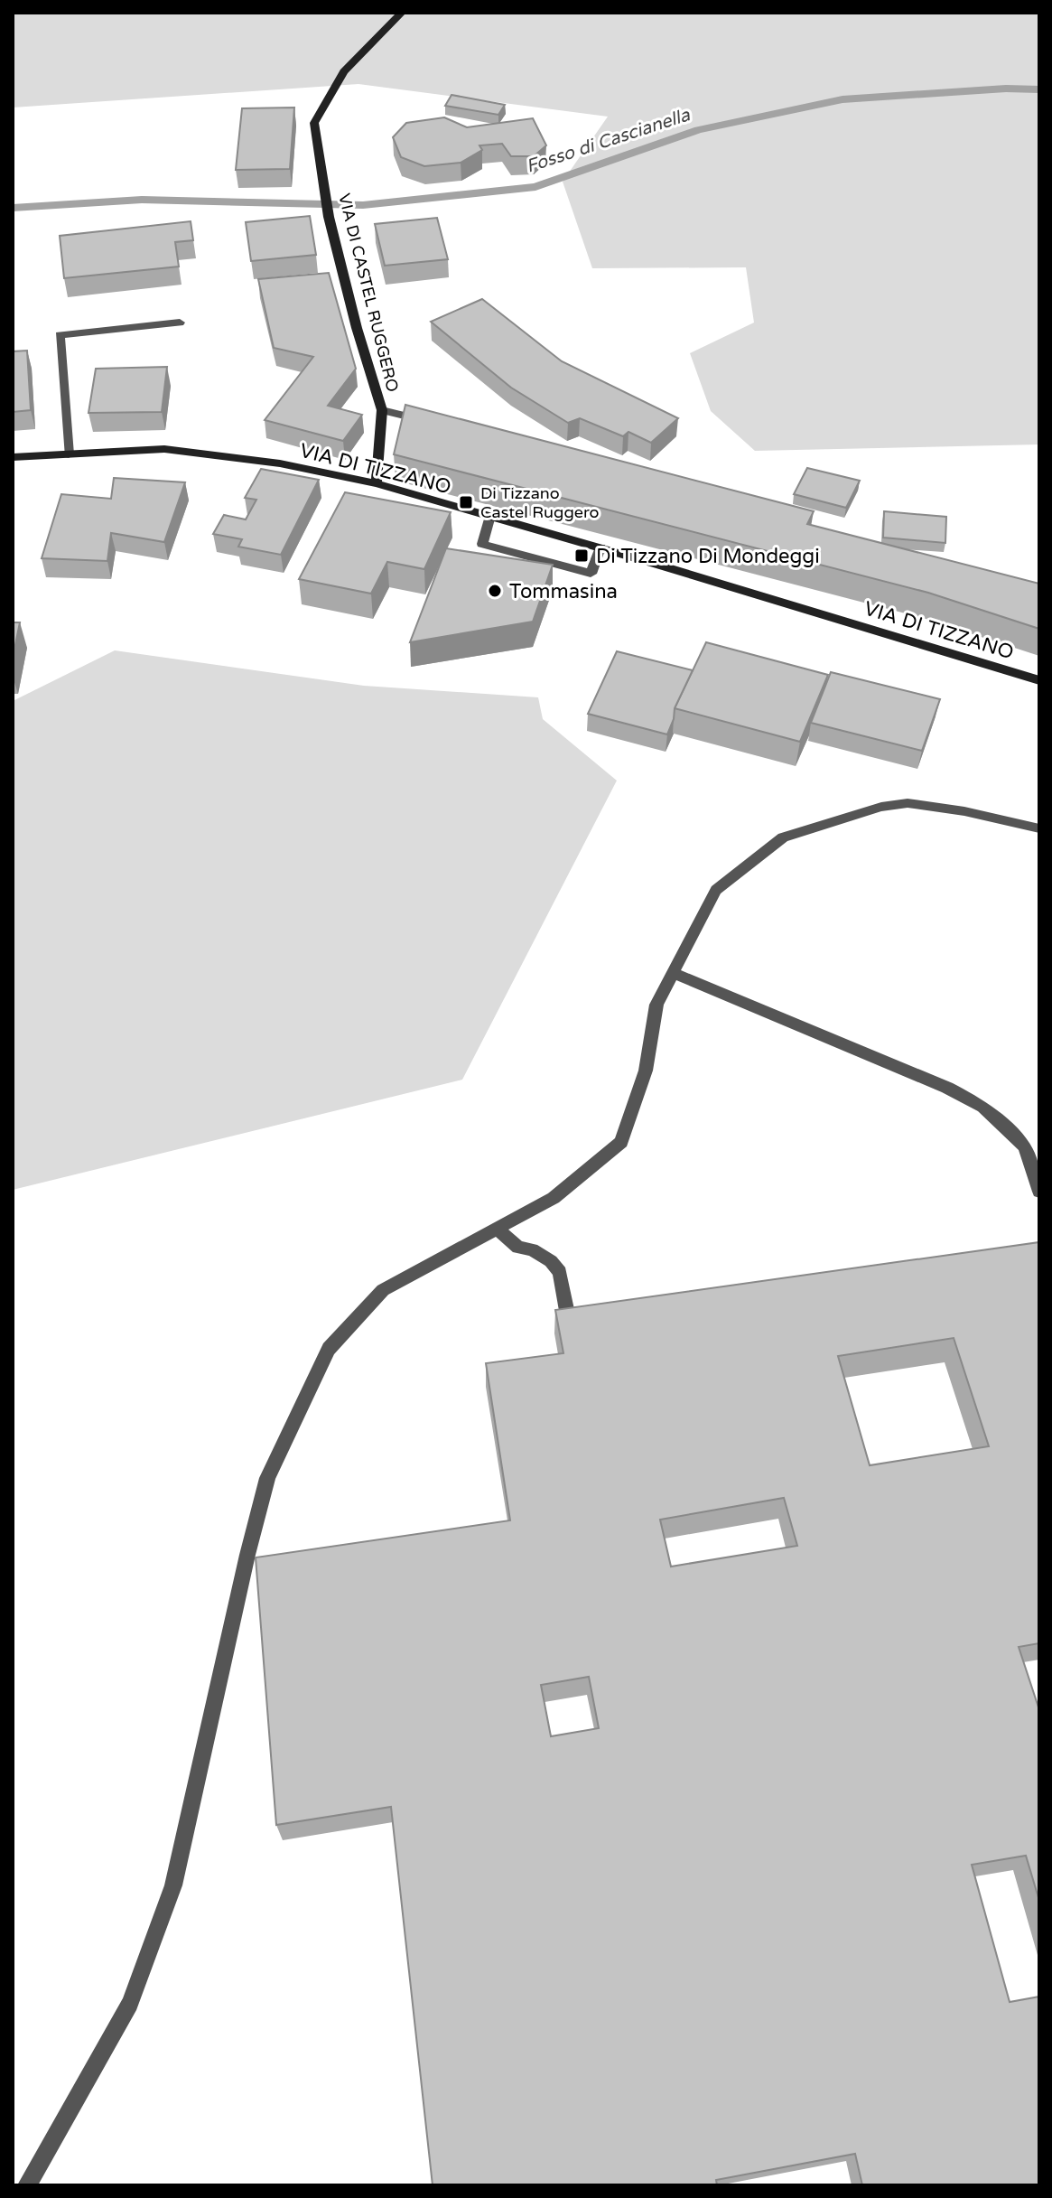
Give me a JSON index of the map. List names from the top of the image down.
{
  "streets": {
    "main road": ["VIA DI CASTEL RUGGERO", "VIA DI TIZZANO"]
  },
  "crossings": [
    ["VIA DI CASTEL RUGGERO", "VIA DI TIZZANO"]
  ],
  "water": ["Fosso di Cascianella"],
  "places": {
    "transit": ["Di Tizzano Castel Ruggero", "Di Tizzano Di Mondeggi"],
    "other": ["Tommasina"]
  }
}
